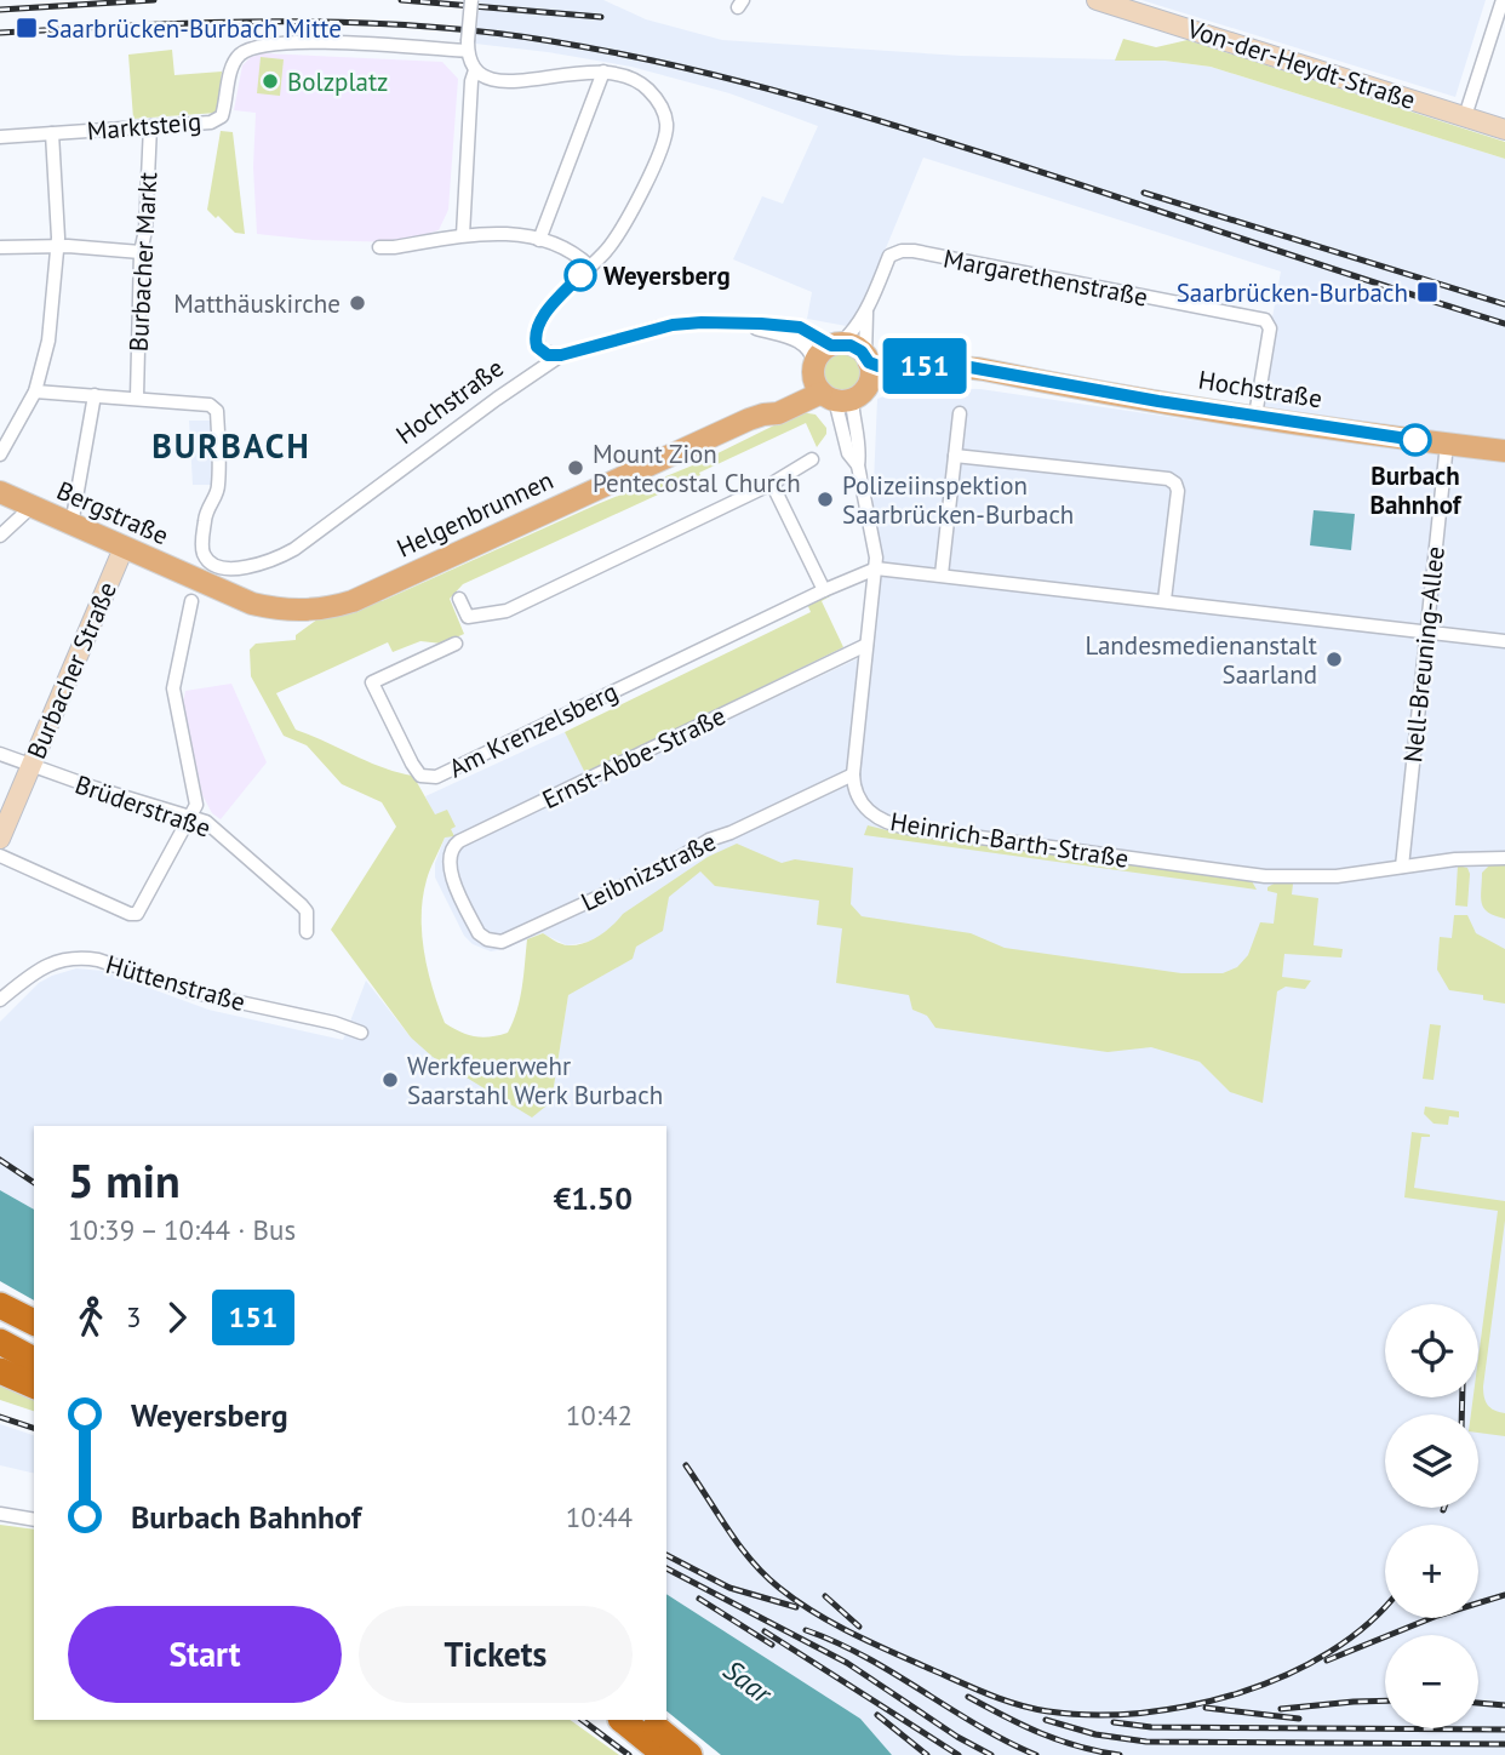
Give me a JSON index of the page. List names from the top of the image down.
{
  "streets": {
    "main road": [
      "Von-der-Heydt-Straße",
      "Hochstraße",
      "Bergstraße",
      "Helgenbrunnen",
      "Burbacher Straße"
    ],
    "street": [
      "Marktsteig",
      "Burbacher Markt",
      "Margarethenstraße",
      "Nell-Breuning-Allee",
      "Am Krenzelsberg",
      "Ernst-Abbe-Straße",
      "Brüderstraße",
      "Heinrich-Barth-Straße",
      "Leibnizstraße",
      "Hüttenstraße"
    ]
  },
  "crossings": [
    ["Marktsteig", "Burbacher Markt"],
    ["Burbacher Markt", "Hochstraße"],
    ["Margarethenstraße", "Hochstraße"],
    ["Hochstraße", "Helgenbrunnen"],
    ["Hochstraße", "Nell-Breuning-Allee"],
    ["Bergstraße", "Helgenbrunnen"],
    ["Bergstraße", "Burbacher Straße"],
    ["Nell-Breuning-Allee", "Heinrich-Barth-Straße"],
    ["Burbacher Straße", "Brüderstraße"],
    ["Ernst-Abbe-Straße", "Leibnizstraße"],
    ["Heinrich-Barth-Straße", "Leibnizstraße"]
  ],
  "districts": ["BURBACH"],
  "water": ["Saar"],
  "places": {
    "transit": ["Saarbrücken-Burbach Mitte", "Saarbrücken-Burbach"],
    "other": [
      "Bolzplatz",
      "Weyersberg",
      "Matthäuskirche",
      "Burbach Bahnhof",
      "Mount Zion Pentecostal Church",
      "Polizeiinspektion Saarbrücken-Burbach",
      "Landesmedienanstalt Saarland",
      "Werkfeuerwehr Saarstahl Werk Burbach"
    ]
  },
  "lines": ["bus line 151"],
  "page": {
    "on_map": "151",
    "heading": ["5 min", "10:39 – 10:44 · Bus", "€1.50"],
    "legs": ["3", "151"],
    "map_buttons": ["+", "−"],
    "list": [
      {
        "name": "Weyersberg",
        "value": "10:42"
      },
      {
        "name": "Burbach Bahnhof",
        "value": "10:44"
      }
    ],
    "buttons": ["Start", "Tickets"]
  }
}
